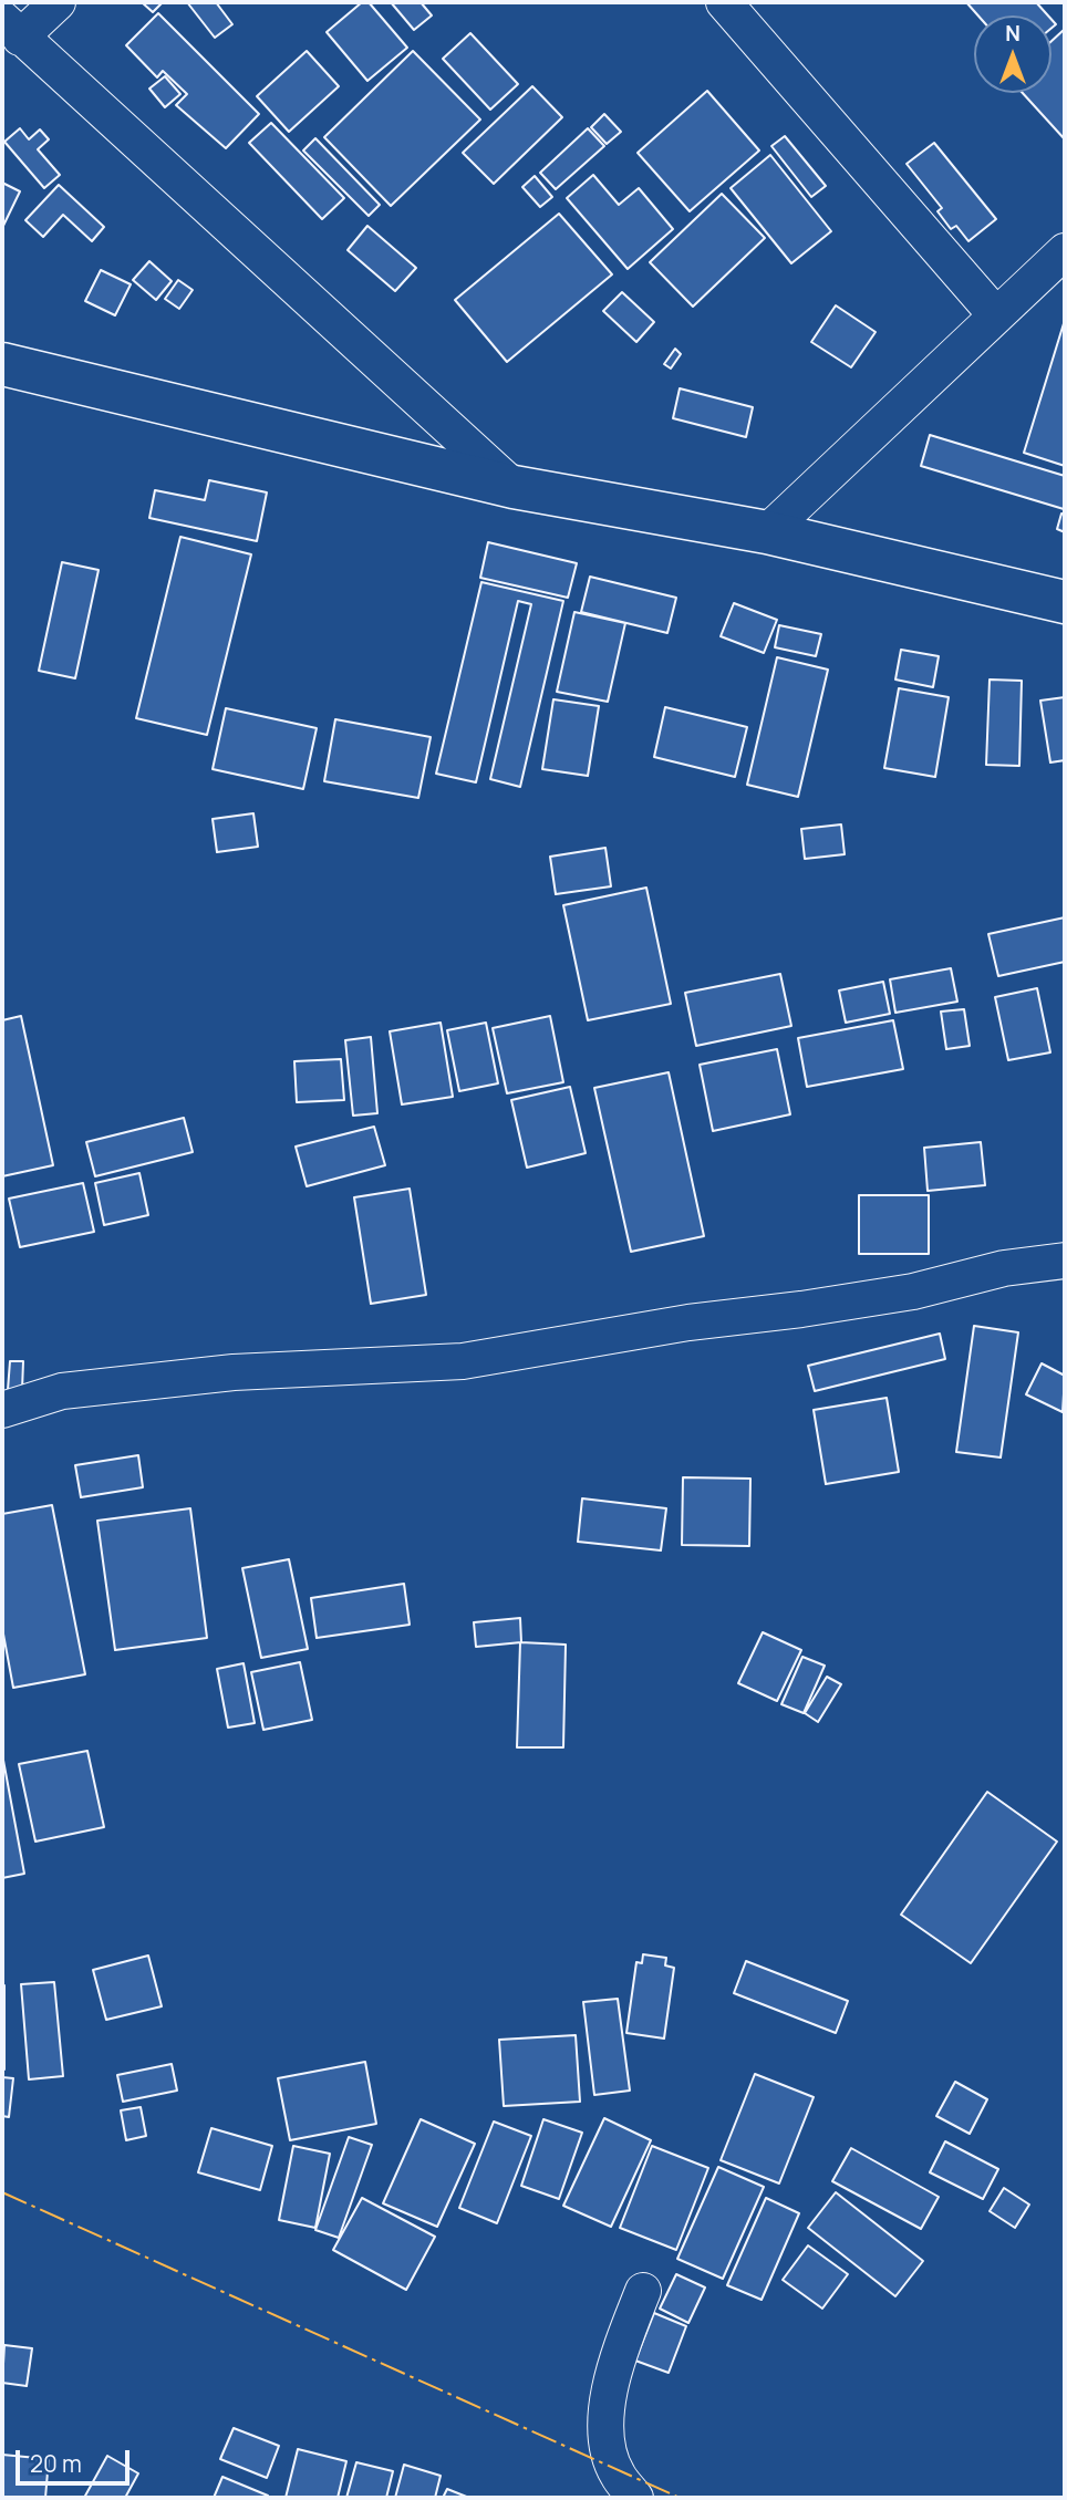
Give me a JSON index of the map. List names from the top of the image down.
{
  "scale_bar": "20 m",
  "north": "top"
}
